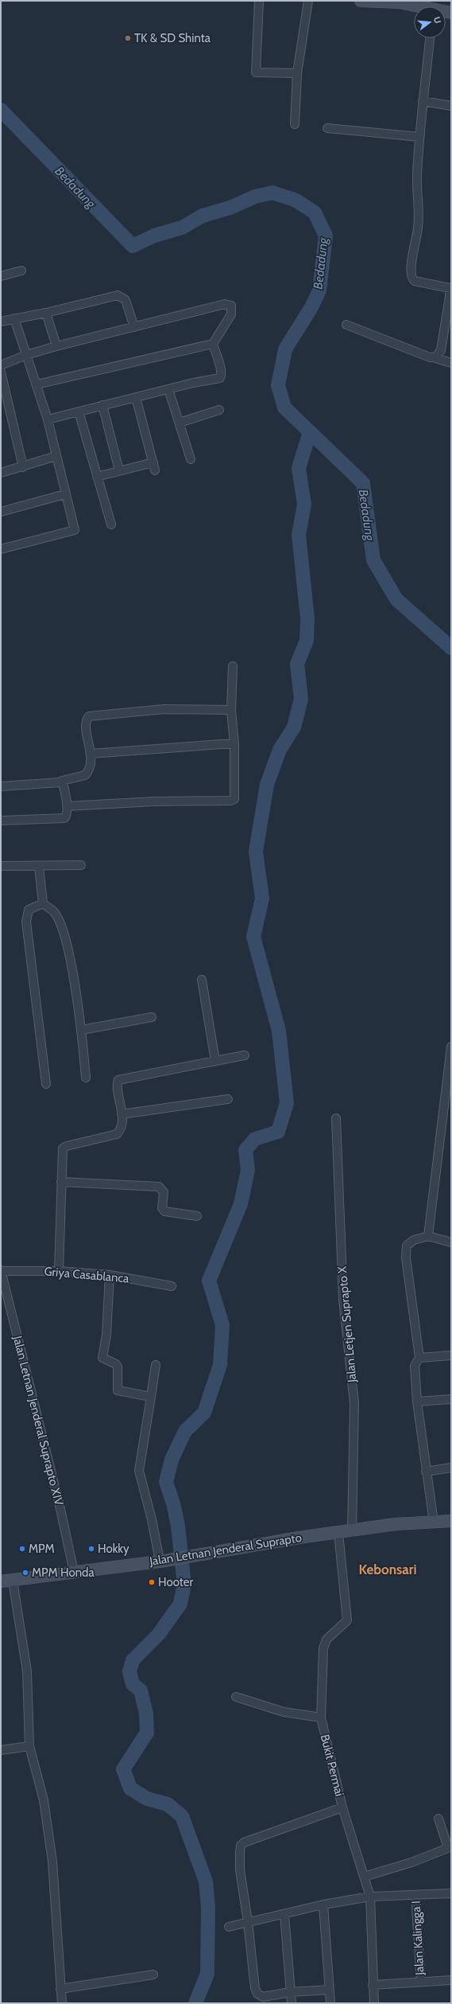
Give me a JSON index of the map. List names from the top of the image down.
{
  "streets": {
    "main road": ["Jalan Letnan Jenderal Suprapto"],
    "street": [
      "Griya Casablanca",
      "Jalan Letjen Suprapto X",
      "Jalan Letnan Jenderal Suprapto XIV",
      "Bukit Permai",
      "Jalan Kalingga I"
    ]
  },
  "crossings": [
    ["Griya Casablanca", "Jalan Letnan Jenderal Suprapto XIV"],
    ["Jalan Letjen Suprapto X", "Jalan Letnan Jenderal Suprapto"],
    ["Jalan Letnan Jenderal Suprapto XIV", "Jalan Letnan Jenderal Suprapto"],
    ["Jalan Letnan Jenderal Suprapto", "Bukit Permai"]
  ],
  "districts": ["Kebonsari"],
  "water": ["Bedadung"],
  "places": [
    "TK & SD Shinta",
    "MPM",
    "Hokky",
    "MPM Honda",
    "Hooter"
  ],
  "north": "right"
}
